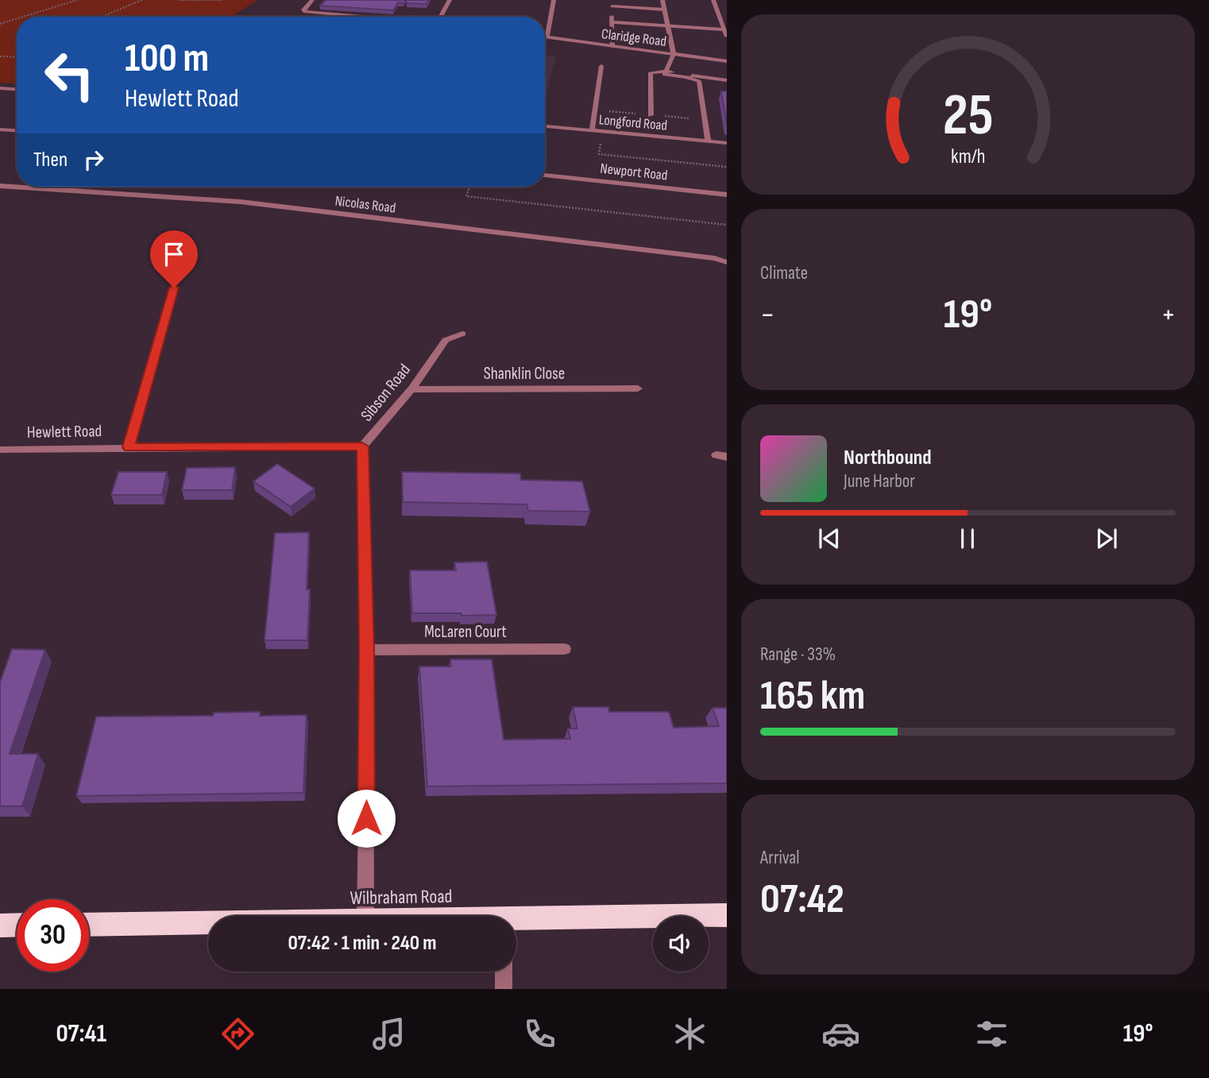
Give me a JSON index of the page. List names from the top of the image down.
{
  "streets": {
    "highway": ["Wilbraham Road"],
    "street": [
      "Claridge Road",
      "Longford Road",
      "Newport Road",
      "Nicolas Road",
      "Shanklin Close",
      "Sibson Road",
      "Hewlett Road",
      "McLaren Court"
    ]
  },
  "crossings": [
    ["Shanklin Close", "Sibson Road"],
    ["Sibson Road", "Hewlett Road"],
    ["Sibson Road", "McLaren Court"]
  ],
  "page": {
    "turn": ["100 m", "Hewlett Road"],
    "then": "Then",
    "tile": [
      "Climate",
      ["Range · 33%", "165 km"],
      ["Arrival", "07:42"]
    ],
    "heat": ["−", "19°", "+"],
    "song": ["Northbound", "June Harbor"],
    "limit": "30",
    "trip": "07:42 · 1 min · 240 m",
    "tabs": ["07:41", "19°"],
    "gauge": ["25", "km/h"]
  }
}
